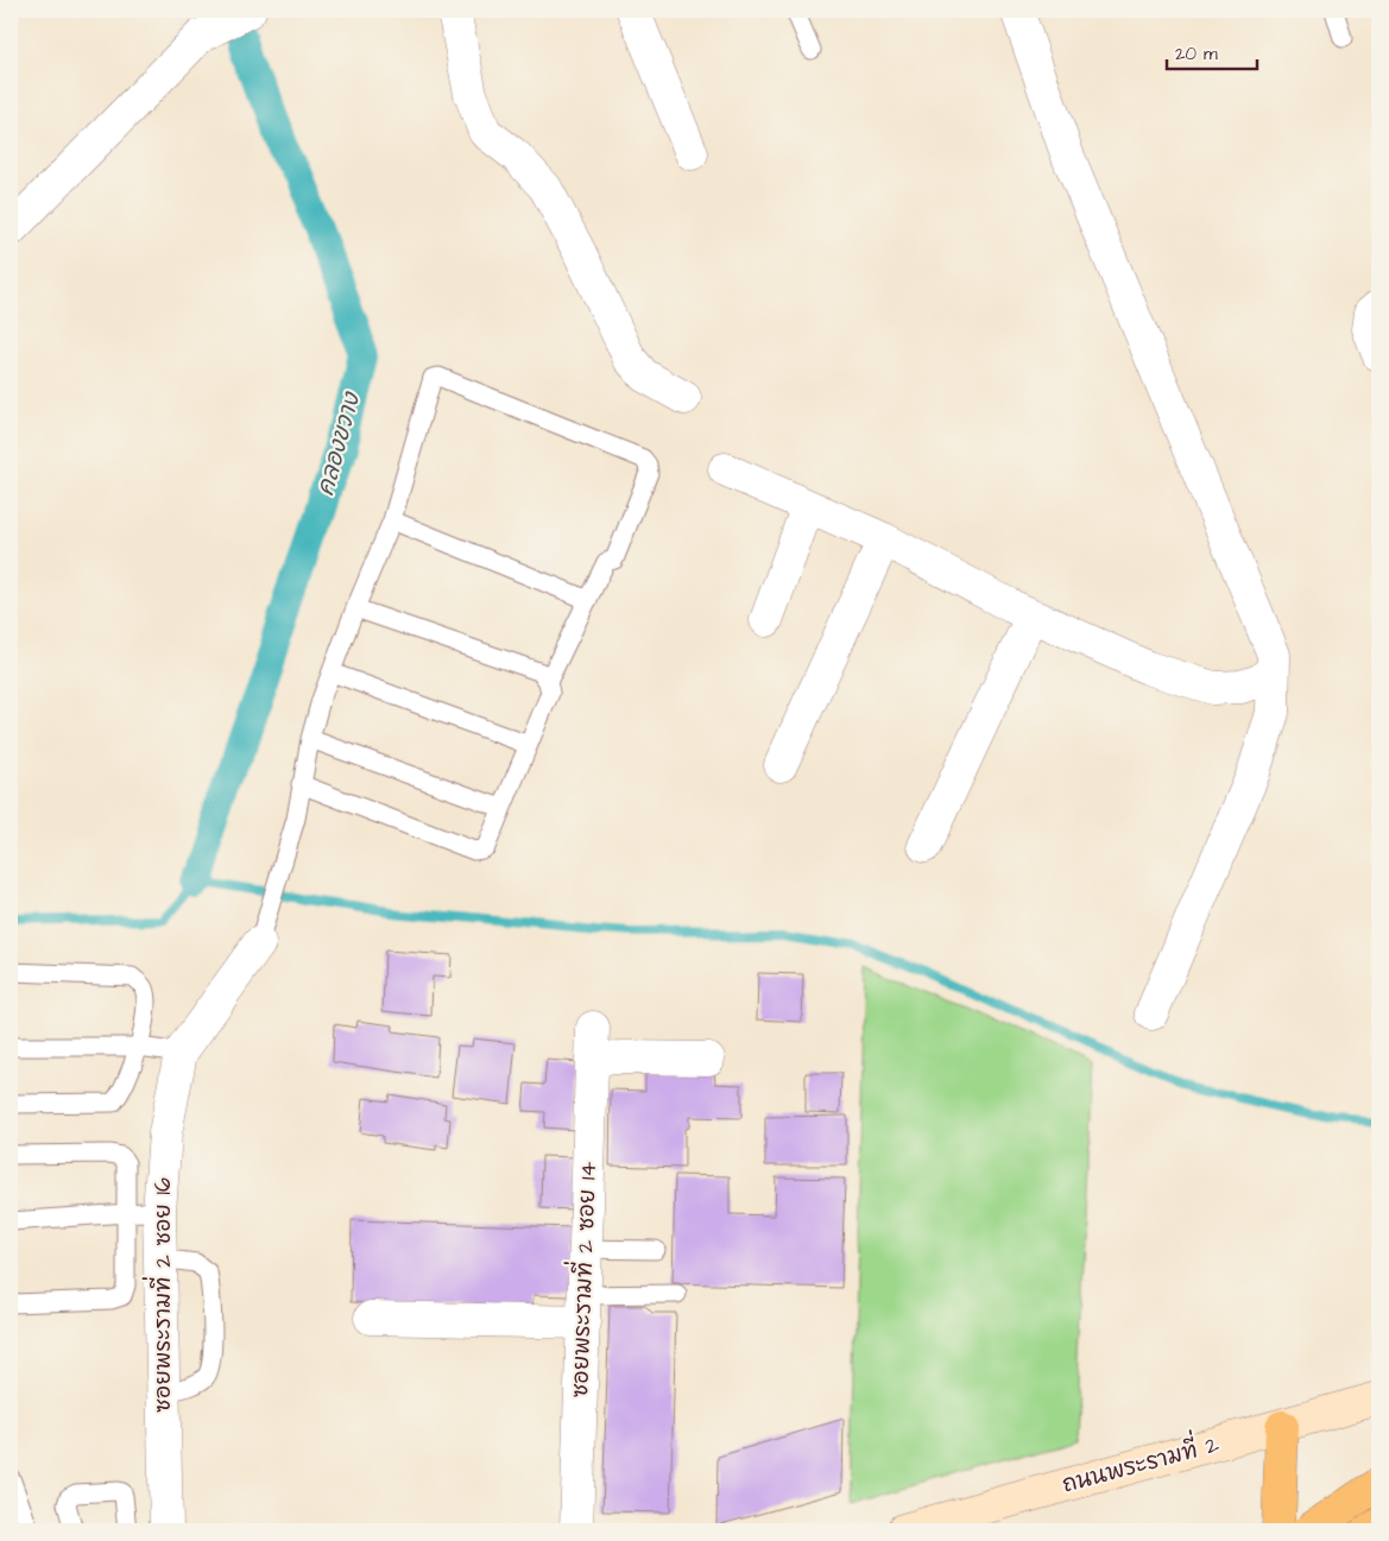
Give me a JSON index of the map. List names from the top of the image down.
{
  "streets": {
    "main road": ["ถนนพระรามที่ 2"],
    "street": ["ซอยพระรามที่ 2 ซอย 14", "ซอยพระรามที่ 2 ซอย 16"]
  },
  "water": ["คลองขวาง"],
  "scale_bar": "20 m"
}
